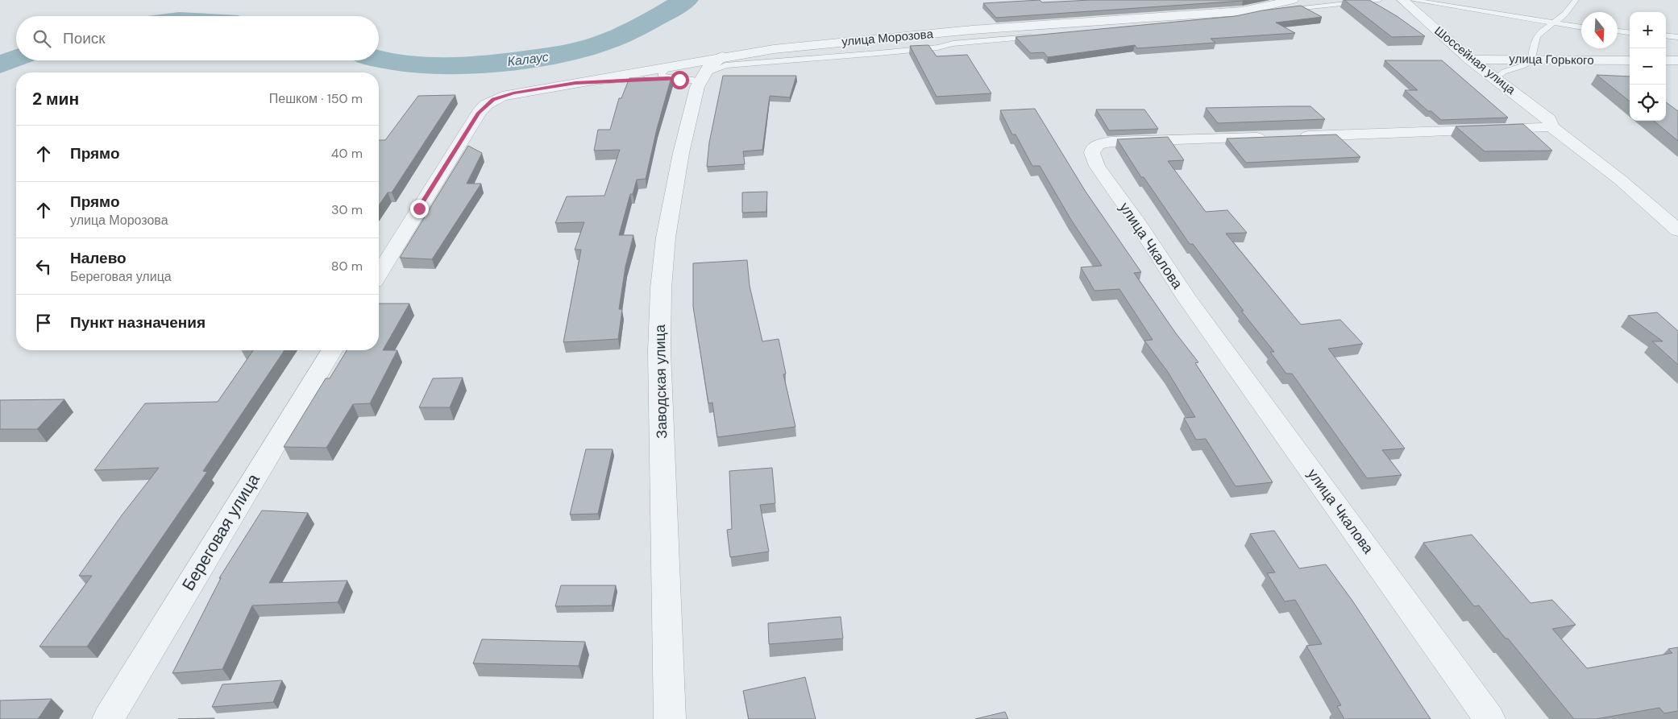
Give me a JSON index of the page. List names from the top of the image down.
{
  "streets": {
    "street": [
      "улица Морозова",
      "улица Горького",
      "Шоссейная улица",
      "улица Чкалова",
      "Заводская улица",
      "Береговая улица"
    ]
  },
  "crossings": [
    ["улица Морозова", "Заводская улица"],
    ["улица Горького", "Шоссейная улица"],
    ["Шоссейная улица", "улица Чкалова"]
  ],
  "water": ["Калаус"],
  "north": "bottom",
  "page": {
    "map_buttons": ["+", "−"],
    "search": "Поиск",
    "heading": ["2 мин", "Пешком · 150 m"],
    "list": [
      ["Прямо", "40 m"],
      ["Прямо", "улица Морозова", "30 m"],
      ["Налево", "Береговая улица", "80 m"],
      "Пункт назначения"
    ]
  }
}
